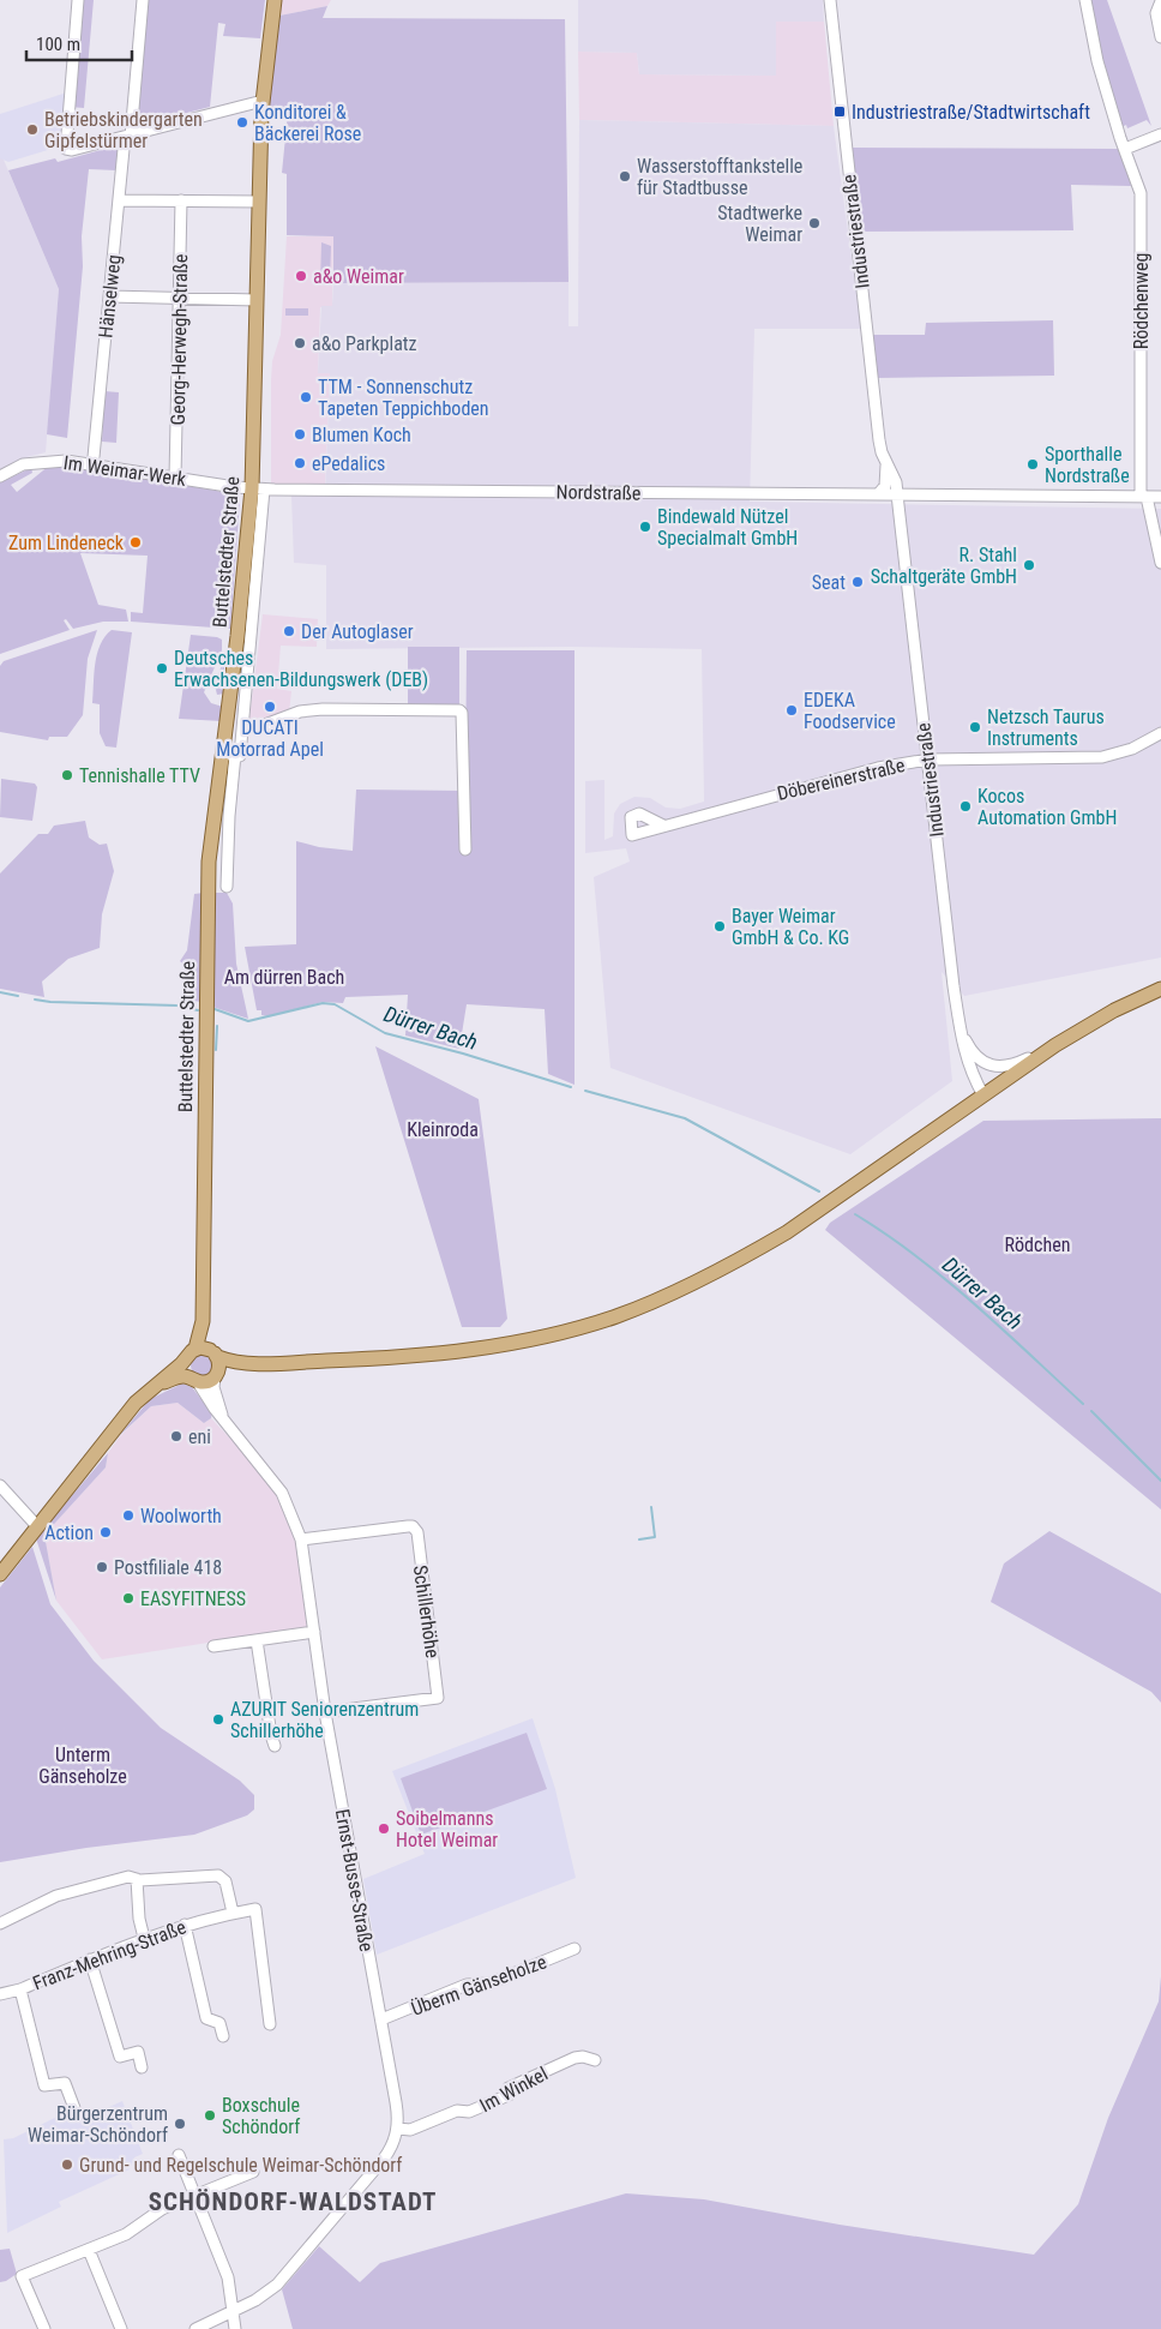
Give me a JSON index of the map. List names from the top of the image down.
{
  "streets": {
    "main road": ["Buttelstedter Straße"],
    "street": [
      "Industriestraße",
      "Hänselweg",
      "Rödchenweg",
      "Georg-Herwegh-Straße",
      "Im Weimar-Werk",
      "Nordstraße",
      "Döbereinerstraße",
      "Schillerhöhe",
      "Ernst-Busse-Straße",
      "Franz-Mehring-Straße",
      "Überm Gänseholze",
      "Im Winkel"
    ]
  },
  "crossings": [
    ["Industriestraße", "Nordstraße"],
    ["Industriestraße", "Döbereinerstraße"],
    ["Rödchenweg", "Nordstraße"],
    ["Georg-Herwegh-Straße", "Im Weimar-Werk"],
    ["Im Weimar-Werk", "Nordstraße"],
    ["Im Weimar-Werk", "Buttelstedter Straße"],
    ["Nordstraße", "Buttelstedter Straße"],
    ["Schillerhöhe", "Ernst-Busse-Straße"],
    ["Ernst-Busse-Straße", "Überm Gänseholze"],
    ["Ernst-Busse-Straße", "Im Winkel"]
  ],
  "districts": ["SCHÖNDORF-WALDSTADT"],
  "water": ["Dürrer Bach"],
  "parks": [
    "Am dürren Bach",
    "Kleinroda",
    "Rödchen",
    "Unterm Gänseholze"
  ],
  "places": {
    "transit": ["Industriestraße/Stadtwirtschaft"],
    "other": [
      "Konditorei & Bäckerei Rose",
      "Betriebskindergarten Gipfelstürmer",
      "Wasserstofftankstelle für Stadtbusse",
      "Stadtwerke Weimar",
      "a&o Weimar",
      "a&o Parkplatz",
      "TTM - Sonnenschutz Tapeten Teppichboden",
      "Blumen Koch",
      "ePedalics",
      "Sporthalle Nordstraße",
      "Bindewald Nützel Specialmalt GmbH",
      "Zum Lindeneck",
      "R. Stahl Schaltgeräte GmbH",
      "Seat",
      "Der Autoglaser",
      "Deutsches Erwachsenen-Bildungswerk (DEB)",
      "DUCATI Motorrad Apel",
      "EDEKA Foodservice",
      "Netzsch Taurus Instruments",
      "Tennishalle TTV",
      "Kocos Automation GmbH",
      "Bayer Weimar GmbH & Co. KG",
      "eni",
      "Woolworth",
      "Action",
      "Postfiliale 418",
      "EASYFITNESS",
      "AZURIT Seniorenzentrum Schillerhöhe",
      "Soibelmanns Hotel Weimar",
      "Boxschule Schöndorf",
      "Bürgerzentrum Weimar-Schöndorf",
      "Grund- und Regelschule Weimar-Schöndorf"
    ]
  },
  "scale_bar": "100 m"
}
